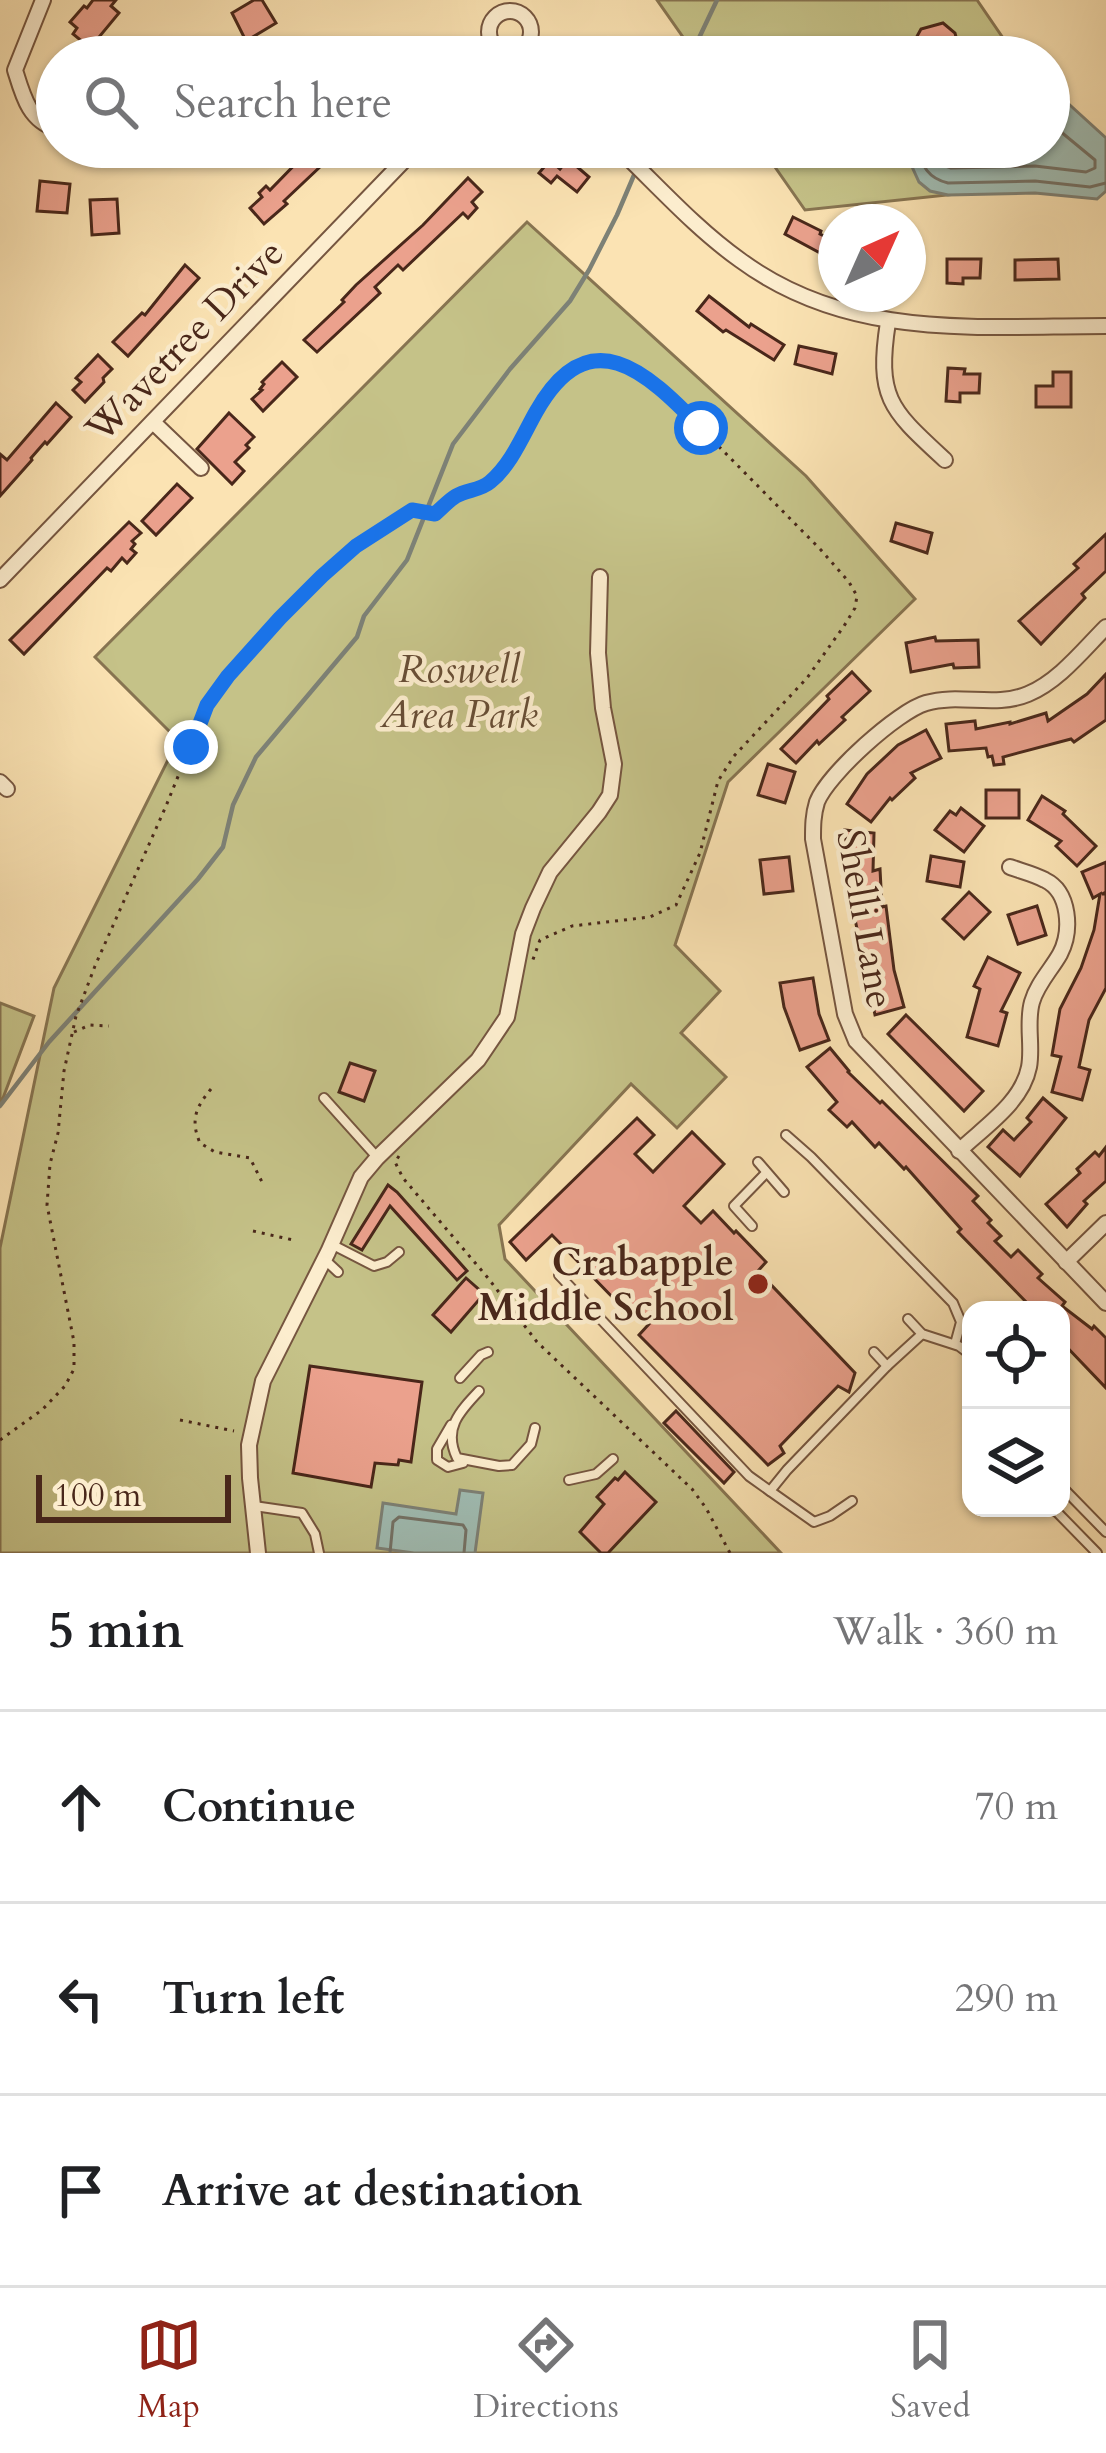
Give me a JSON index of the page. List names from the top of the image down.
{
  "streets": {
    "street": ["Wavetree Drive", "Shelli Lane"]
  },
  "parks": ["Roswell Area Park"],
  "places": ["Crabapple Middle School"],
  "scale_bar": "100 m",
  "north": "top right",
  "page": {
    "search": "Search here",
    "scale": "100 m",
    "heading": ["5 min", "Walk · 360 m"],
    "list": [
      ["Continue", "70 m"],
      ["Turn left", "290 m"],
      "Arrive at destination"
    ],
    "nav": ["Map", "Directions", "Saved"]
  }
}
